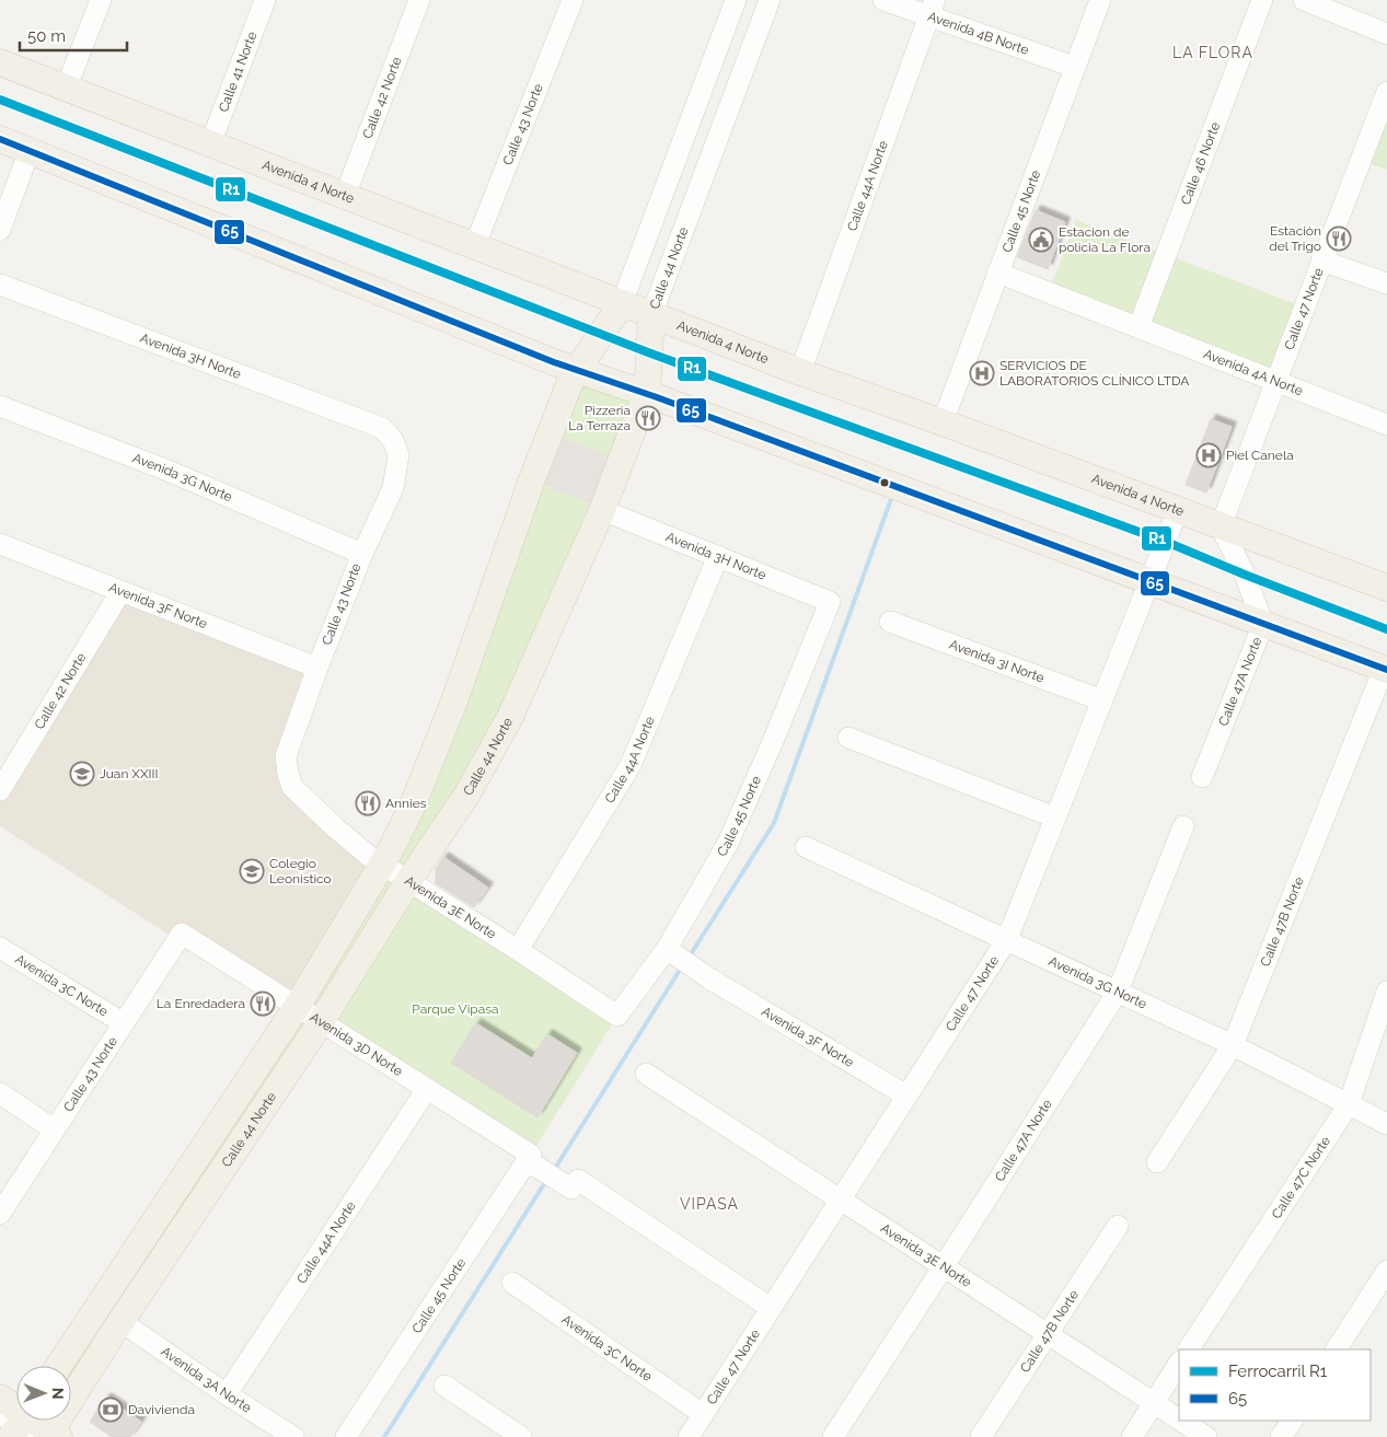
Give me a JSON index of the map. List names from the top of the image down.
{
  "streets": {
    "main road": ["Avenida 4 Norte", "Calle 44 Norte"],
    "street": [
      "Avenida 4B Norte",
      "Calle 41 Norte",
      "Calle 42 Norte",
      "Calle 43 Norte",
      "Calle 46 Norte",
      "Calle 44A Norte",
      "Calle 45 Norte",
      "Calle 47 Norte",
      "Avenida 3H Norte",
      "Avenida 4A Norte",
      "Avenida 3G Norte",
      "Avenida 3F Norte",
      "Avenida 3I Norte",
      "Calle 47A Norte",
      "Avenida 3E Norte",
      "Calle 47B Norte",
      "Avenida 3C Norte",
      "Avenida 3D Norte",
      "Calle 47C Norte",
      "Avenida 3A Norte"
    ]
  },
  "crossings": [
    ["Avenida 4B Norte", "Calle 44A Norte"],
    ["Avenida 4B Norte", "Calle 45 Norte"],
    ["Calle 41 Norte", "Avenida 4 Norte"],
    ["Calle 42 Norte", "Avenida 4 Norte"],
    ["Calle 42 Norte", "Avenida 3F Norte"],
    ["Calle 43 Norte", "Avenida 4 Norte"],
    ["Calle 43 Norte", "Avenida 3H Norte"],
    ["Calle 43 Norte", "Avenida 3G Norte"],
    ["Calle 43 Norte", "Avenida 3F Norte"],
    ["Calle 43 Norte", "Avenida 3E Norte"],
    ["Calle 43 Norte", "Avenida 3C Norte"],
    ["Calle 43 Norte", "Avenida 3D Norte"],
    ["Calle 46 Norte", "Avenida 4A Norte"],
    ["Avenida 4 Norte", "Calle 44A Norte"],
    ["Avenida 4 Norte", "Calle 45 Norte"],
    ["Avenida 4 Norte", "Calle 44 Norte"],
    ["Avenida 4 Norte", "Calle 47 Norte"],
    ["Avenida 4 Norte", "Calle 47A Norte"],
    ["Calle 44A Norte", "Avenida 3H Norte"],
    ["Calle 44A Norte", "Avenida 3E Norte"],
    ["Calle 44A Norte", "Avenida 3D Norte"],
    ["Calle 44A Norte", "Avenida 3A Norte"],
    ["Calle 45 Norte", "Avenida 3H Norte"],
    ["Calle 45 Norte", "Avenida 4A Norte"],
    ["Calle 45 Norte", "Avenida 3F Norte"],
    ["Calle 45 Norte", "Avenida 3E Norte"],
    ["Calle 45 Norte", "Avenida 3D Norte"],
    ["Calle 44 Norte", "Avenida 3H Norte"],
    ["Calle 44 Norte", "Avenida 3E Norte"],
    ["Calle 44 Norte", "Avenida 3D Norte"],
    ["Calle 44 Norte", "Avenida 3A Norte"],
    ["Calle 47 Norte", "Avenida 4A Norte"],
    ["Calle 47 Norte", "Avenida 3G Norte"],
    ["Calle 47 Norte", "Avenida 3F Norte"],
    ["Calle 47 Norte", "Avenida 3I Norte"],
    ["Calle 47 Norte", "Calle 47A Norte"],
    ["Calle 47 Norte", "Avenida 3E Norte"],
    ["Calle 47 Norte", "Avenida 3C Norte"],
    ["Calle 47 Norte", "Avenida 3D Norte"],
    ["Avenida 3G Norte", "Calle 47A Norte"],
    ["Avenida 3G Norte", "Calle 47B Norte"],
    ["Avenida 3G Norte", "Calle 47C Norte"],
    ["Calle 47A Norte", "Avenida 3E Norte"],
    ["Avenida 3E Norte", "Calle 47B Norte"]
  ],
  "districts": ["LA FLORA", "VIPASA"],
  "parks": ["Parque Vipasa"],
  "places": {
    "restaurant": [
      "Estación del Trigo",
      "Pizzeria La Terraza",
      "Annies",
      "La Enredadera"
    ],
    "public building": ["Estacion de policia La Flora"],
    "hospital": ["SERVICIOS DE LABORATORIOS CLÍNICO LTDA", "Piel Canela"],
    "school or university": ["Juan XXIII", "Colegio Leonistico"],
    "bank": ["Davivienda"]
  },
  "lines": ["rail line R1", "transit line 65"],
  "legend": ["Ferrocarril R1", "65"],
  "scale_bar": "50 m",
  "north": "right"
}
